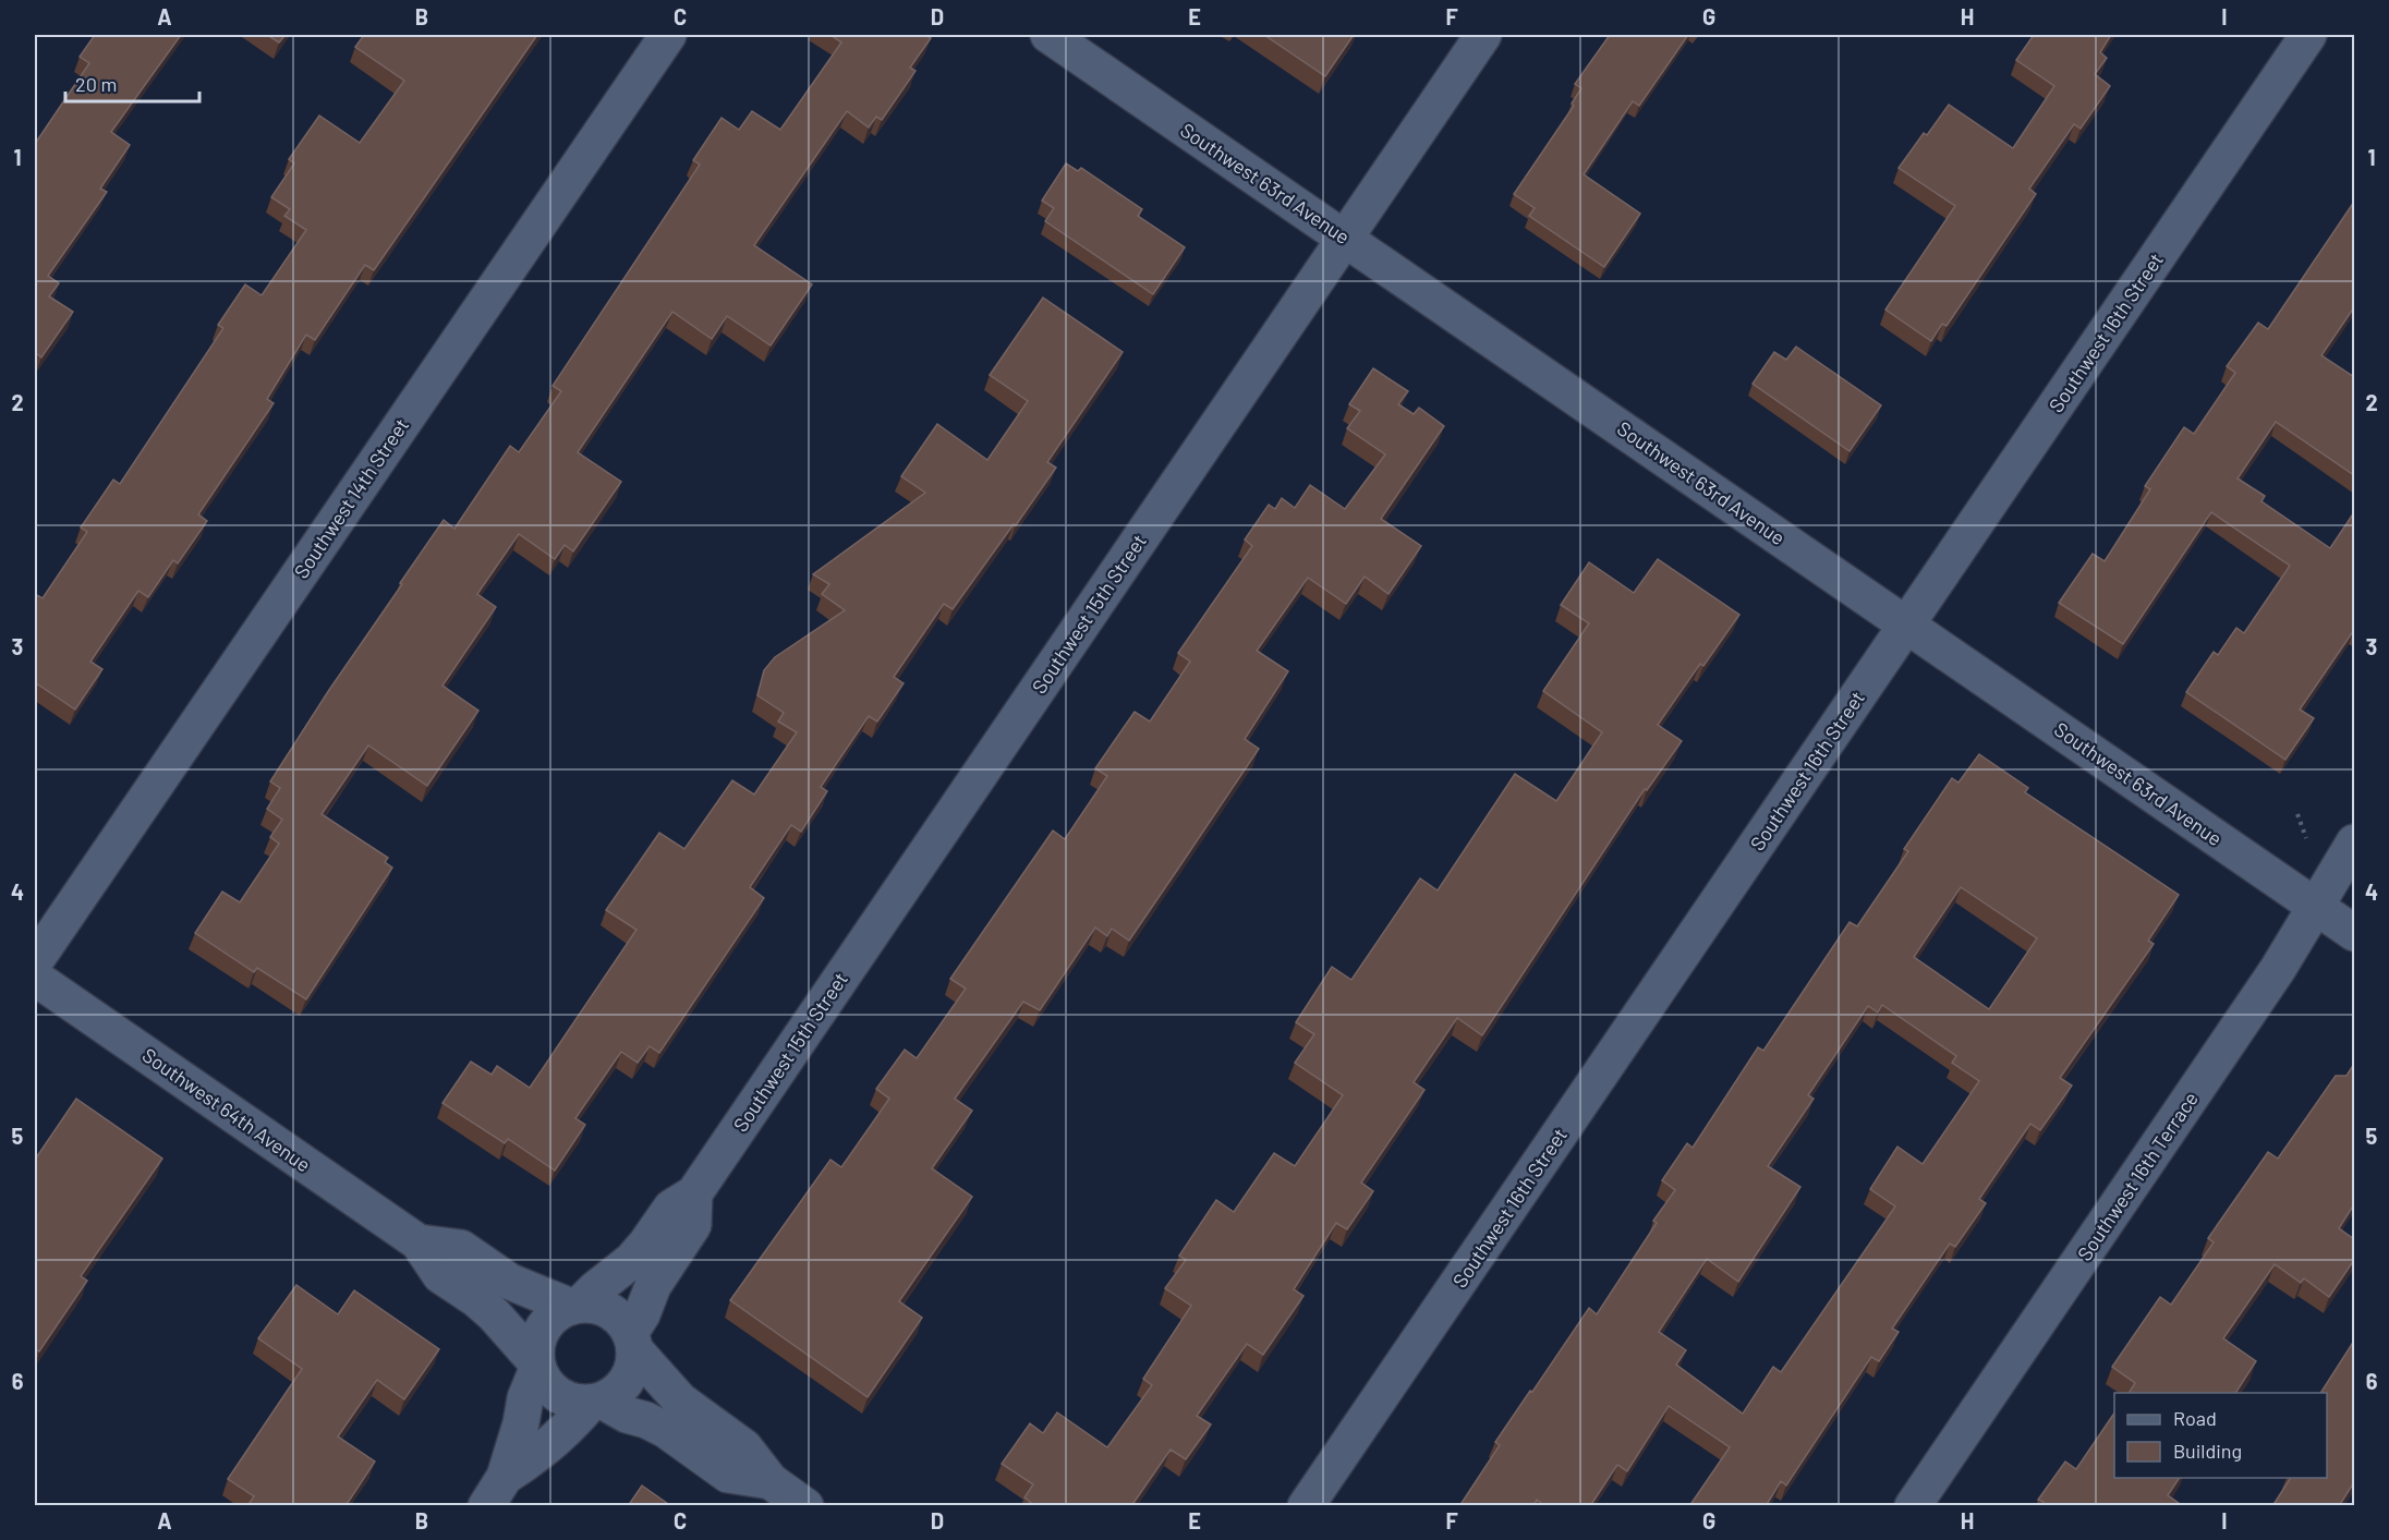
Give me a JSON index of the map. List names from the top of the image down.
{
  "streets": {
    "street": [
      "Southwest 63rd Avenue",
      "Southwest 16th Street",
      "Southwest 14th Street",
      "Southwest 15th Street",
      "Southwest 64th Avenue",
      "Southwest 16th Terrace"
    ]
  },
  "crossings": [
    ["Southwest 63rd Avenue", "Southwest 16th Street"],
    ["Southwest 63rd Avenue", "Southwest 15th Street"],
    ["Southwest 63rd Avenue", "Southwest 16th Terrace"],
    ["Southwest 15th Street", "Southwest 64th Avenue"]
  ],
  "legend": ["Road", "Building"],
  "scale_bar": "20 m",
  "grid": {
    "columns": [
      "A",
      "B",
      "C",
      "D",
      "E",
      "F",
      "G",
      "H",
      "I"
    ],
    "rows": [
      "1",
      "2",
      "3",
      "4",
      "5",
      "6"
    ]
  }
}
